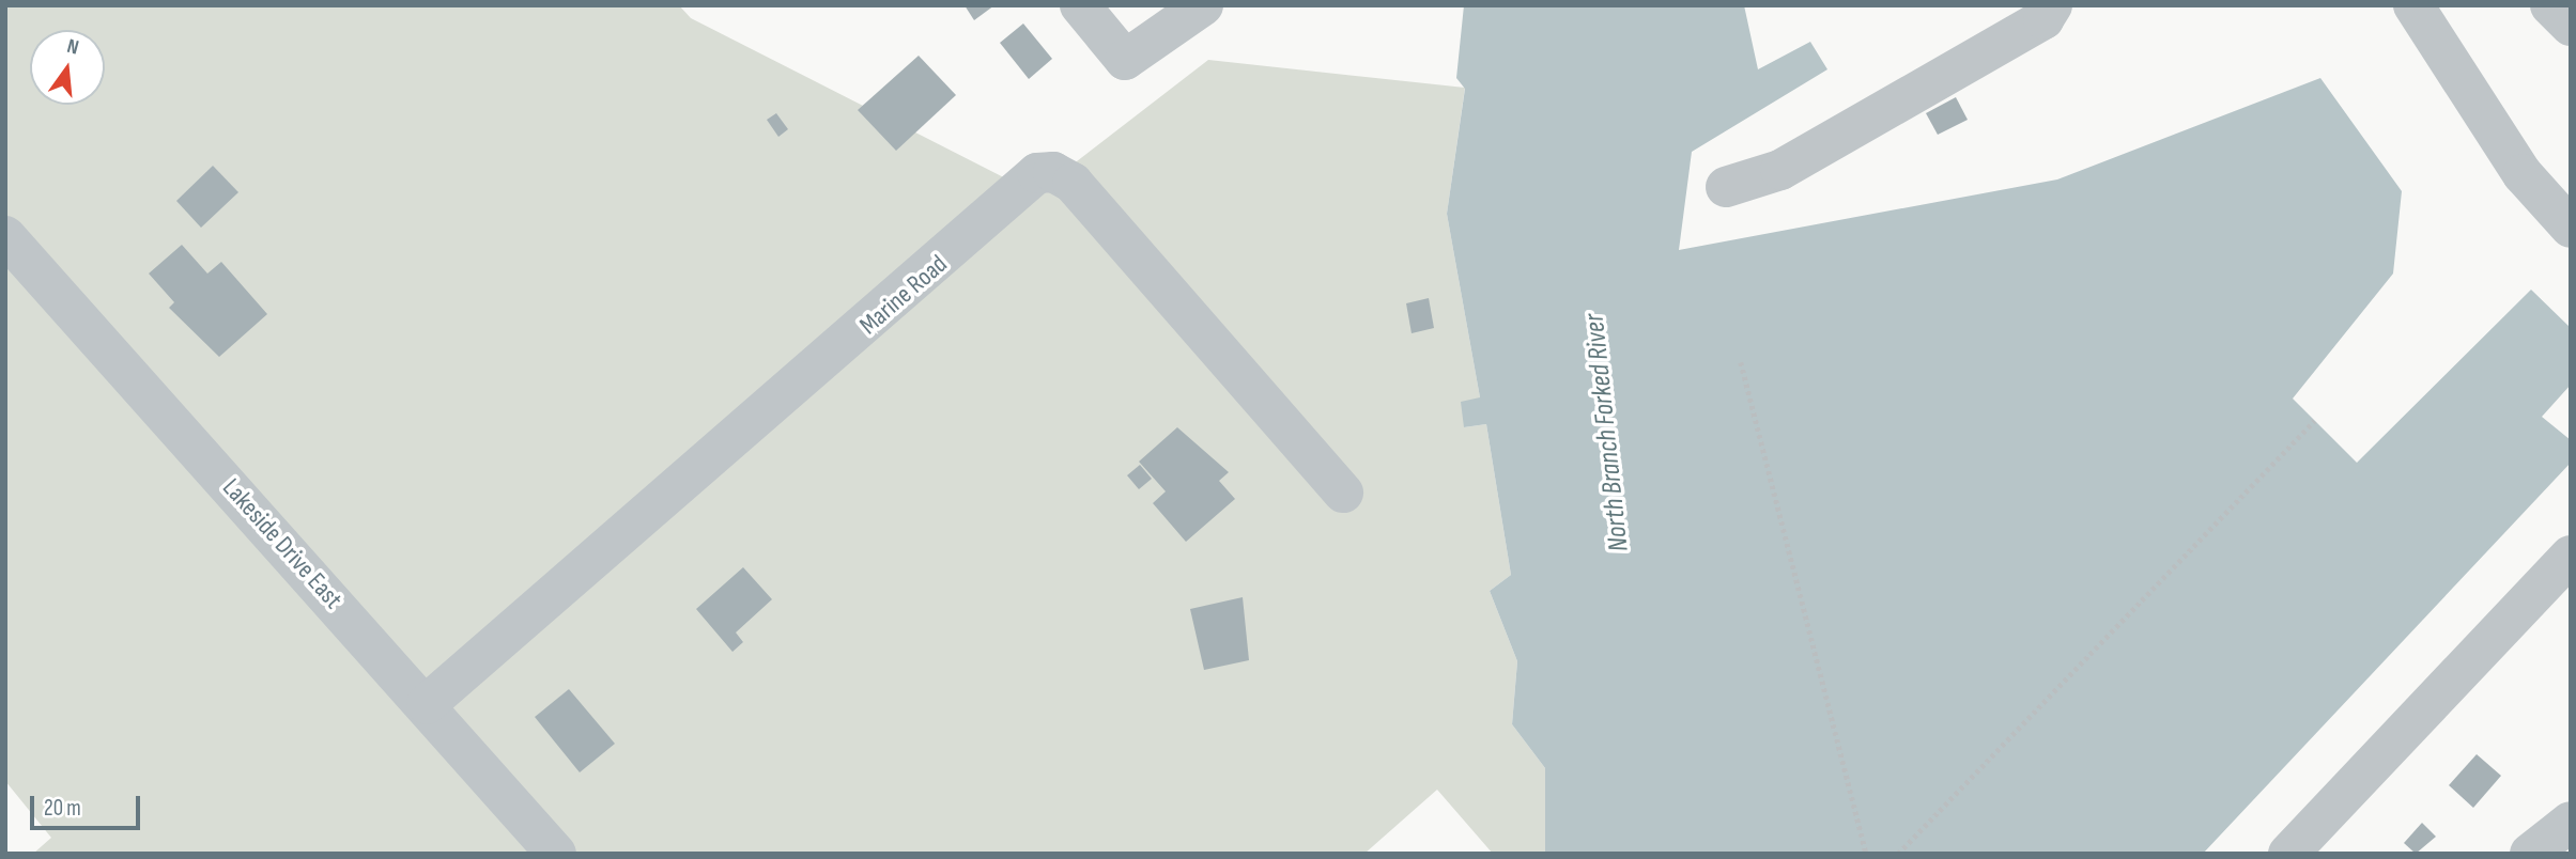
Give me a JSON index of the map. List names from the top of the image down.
{
  "streets": {
    "street": ["Marine Road", "Lakeside Drive East"]
  },
  "crossings": [
    ["Marine Road", "Lakeside Drive East"]
  ],
  "water": ["North Branch Forked River"],
  "scale_bar": "20 m",
  "north": "top"
}
